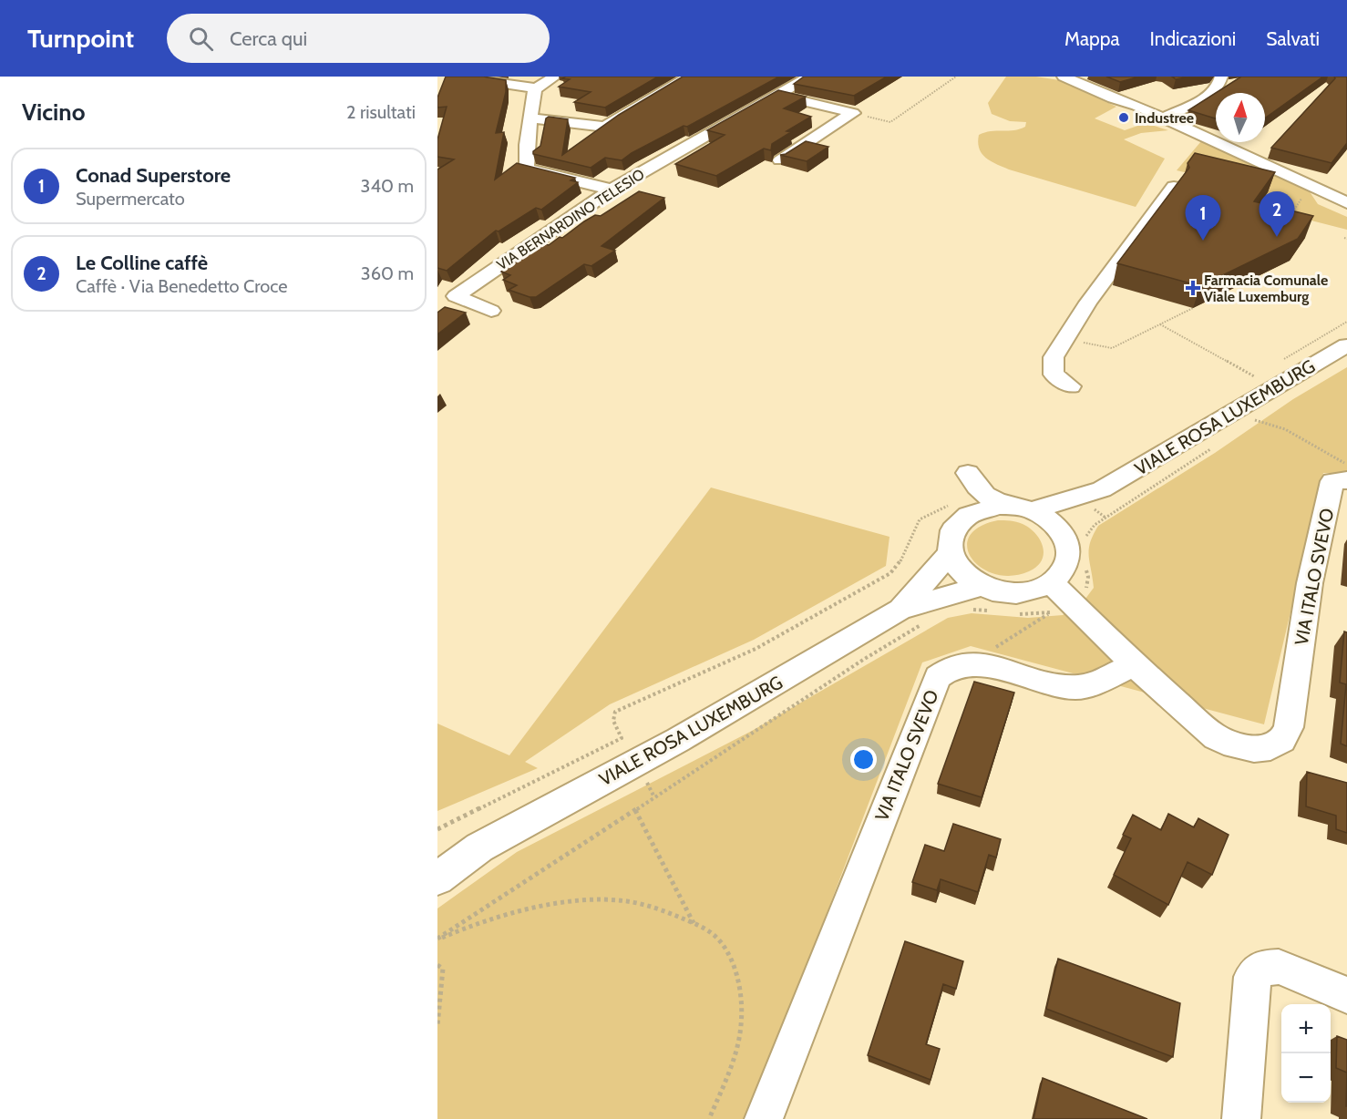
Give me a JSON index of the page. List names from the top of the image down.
{
  "streets": {
    "street": ["VIA BERNARDINO TELESIO", "VIALE ROSA LUXEMBURG", "VIA ITALO SVEVO"]
  },
  "places": {
    "other": ["Industree"],
    "health": ["Farmacia Comunale Viale Luxemburg"]
  },
  "north": "top",
  "page": {
    "header": "Turnpoint",
    "search": "Cerca qui",
    "nav": ["Mappa", "Indicazioni", "Salvati"],
    "heading": ["Vicino", "2 risultati"],
    "list": [
      {
        "mark": "1",
        "name": "Conad Superstore",
        "note": "Supermercato",
        "value": "340 m"
      },
      {
        "mark": "2",
        "name": "Le Colline caffè",
        "note": "Caffè · Via Benedetto Croce",
        "value": "360 m"
      }
    ],
    "pins": ["2", "1"],
    "map_buttons": ["+", "−"]
  }
}
